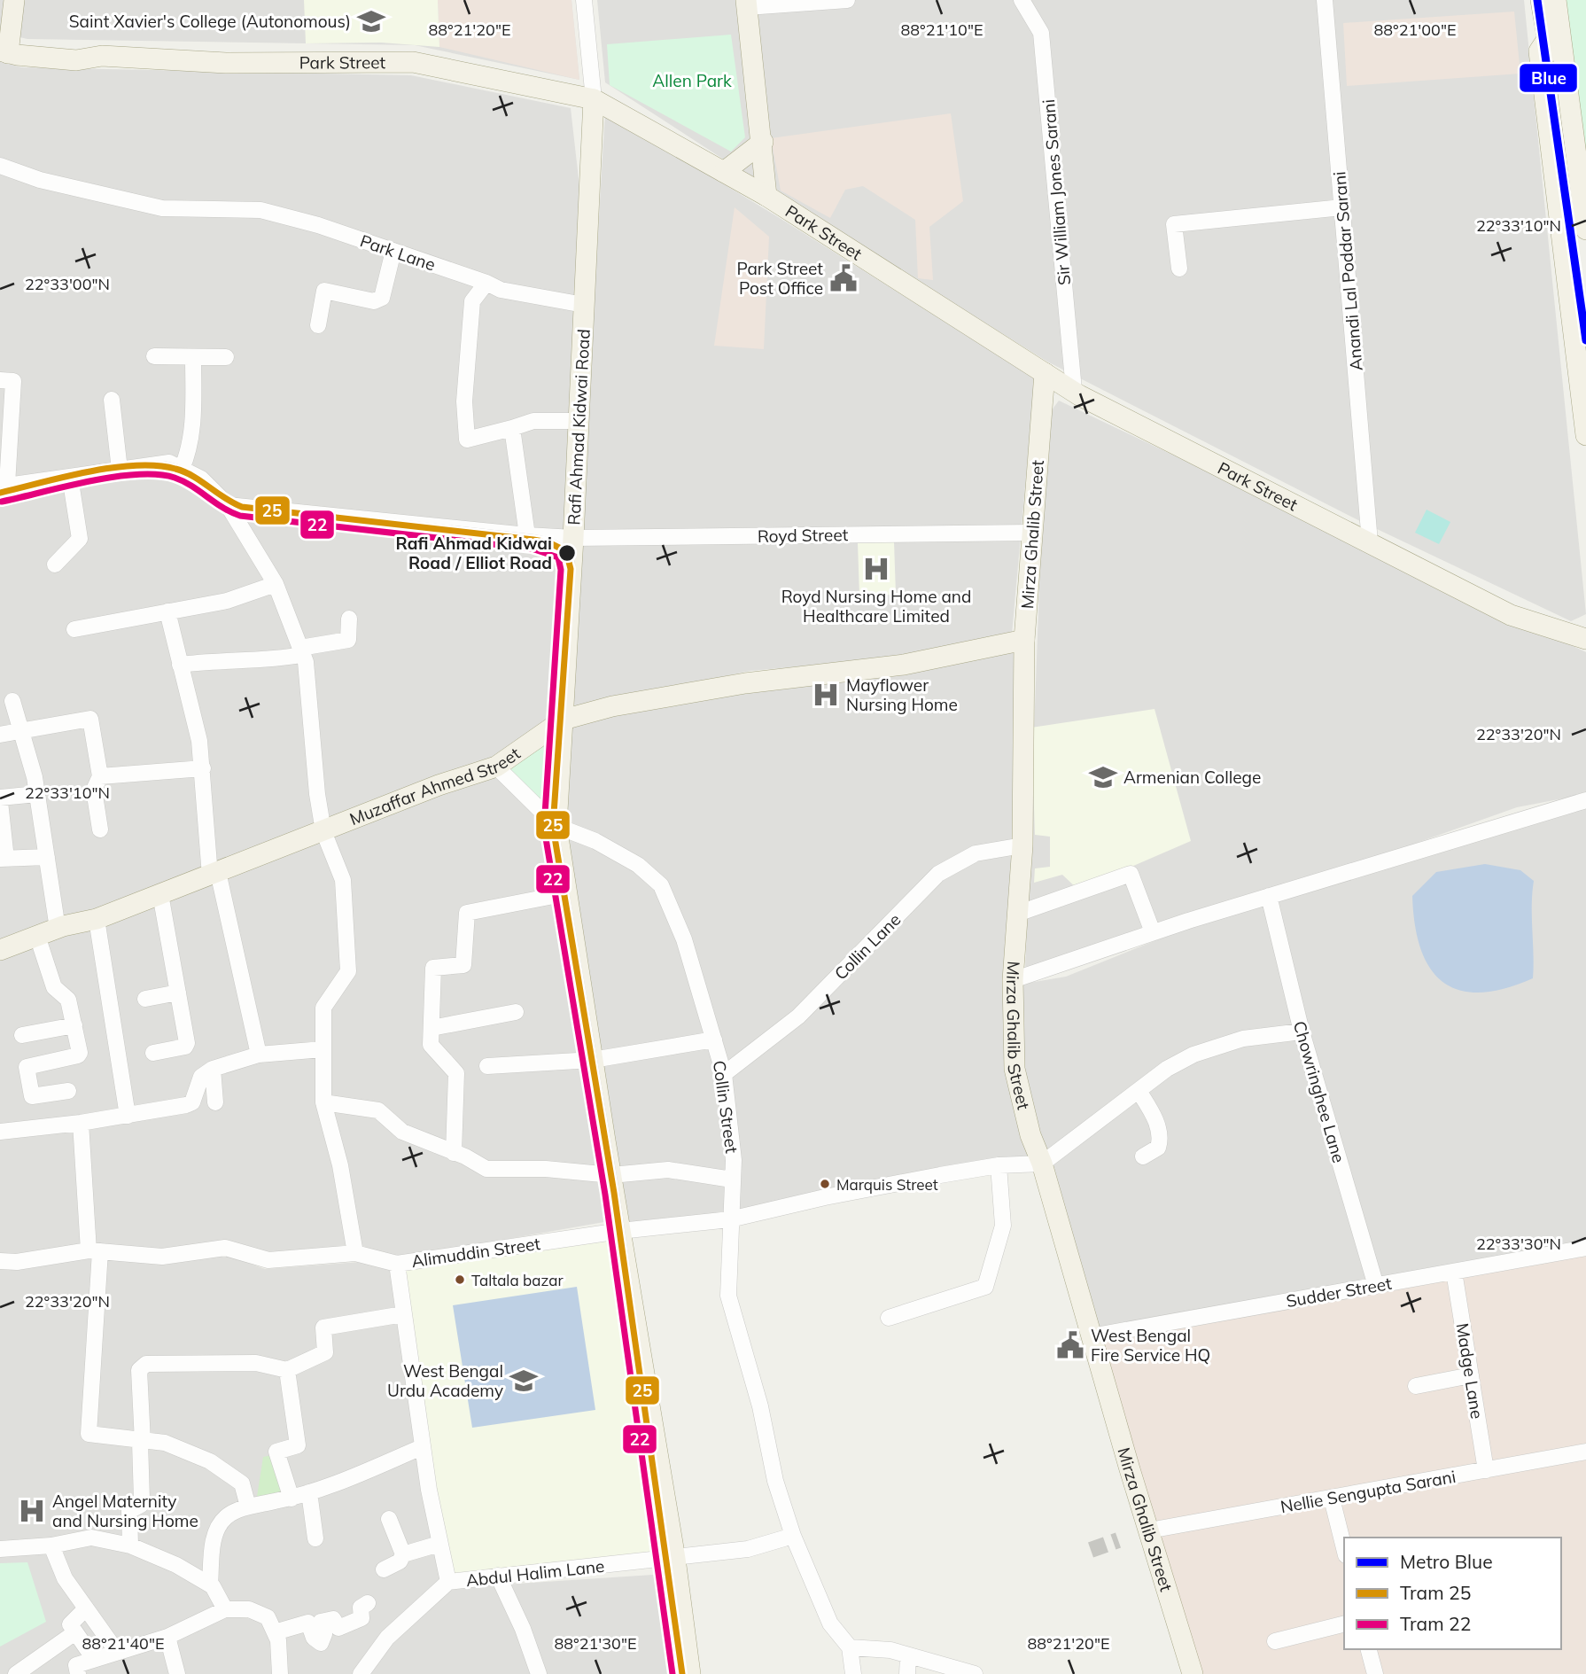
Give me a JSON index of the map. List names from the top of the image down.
{
  "streets": {
    "main road": [
      "Park Street",
      "Rafi Ahmad Kidwai Road",
      "Mirza Ghalib Street",
      "Muzaffar Ahmed Street"
    ],
    "street": [
      "Sir William Jones Sarani",
      "Park Lane",
      "Anandi Lal Poddar Sarani",
      "Royd Street",
      "Collin Lane",
      "Chowringhee Lane",
      "Collin Street",
      "Alimuddin Street",
      "Sudder Street",
      "Madge Lane",
      "Nellie Sengupta Sarani",
      "Abdul Halim Lane"
    ]
  },
  "crossings": [
    ["Park Street", "Sir William Jones Sarani"],
    ["Park Street", "Anandi Lal Poddar Sarani"],
    ["Park Street", "Rafi Ahmad Kidwai Road"],
    ["Park Street", "Mirza Ghalib Street"],
    ["Park Lane", "Rafi Ahmad Kidwai Road"],
    ["Rafi Ahmad Kidwai Road", "Royd Street"],
    ["Rafi Ahmad Kidwai Road", "Muzaffar Ahmed Street"],
    ["Rafi Ahmad Kidwai Road", "Collin Street"],
    ["Rafi Ahmad Kidwai Road", "Alimuddin Street"],
    ["Rafi Ahmad Kidwai Road", "Abdul Halim Lane"],
    ["Mirza Ghalib Street", "Royd Street"],
    ["Mirza Ghalib Street", "Muzaffar Ahmed Street"],
    ["Mirza Ghalib Street", "Collin Lane"],
    ["Mirza Ghalib Street", "Sudder Street"],
    ["Mirza Ghalib Street", "Nellie Sengupta Sarani"],
    ["Muzaffar Ahmed Street", "Collin Street"],
    ["Collin Lane", "Collin Street"],
    ["Chowringhee Lane", "Sudder Street"],
    ["Sudder Street", "Madge Lane"],
    ["Madge Lane", "Nellie Sengupta Sarani"]
  ],
  "parks": ["Allen Park"],
  "places": {
    "school or university": ["Saint Xavier's College (Autonomous)", "Armenian College", "West Bengal Urdu Academy"],
    "public building": ["Park Street Post Office", "West Bengal Fire Service HQ"],
    "other": ["Rafi Ahmad Kidwai Road / Elliot Road", "Marquis Street", "Taltala bazar"],
    "hospital": ["Royd Nursing Home and Healthcare Limited", "Mayflower Nursing Home", "Angel Maternity and Nursing Home"]
  },
  "lines": ["metro line Blue", "tram line 25", "tram line 22"],
  "legend": ["Metro Blue", "Tram 25", "Tram 22"],
  "coordinates": [
    "88°21'20\"E",
    "88°21'00\"E",
    "88°21'10\"E",
    "22°33'10\"N",
    "22°33'00\"N",
    "22°33'20\"N",
    "22°33'30\"N",
    "88°21'40\"E",
    "88°21'30\"E"
  ]
}
